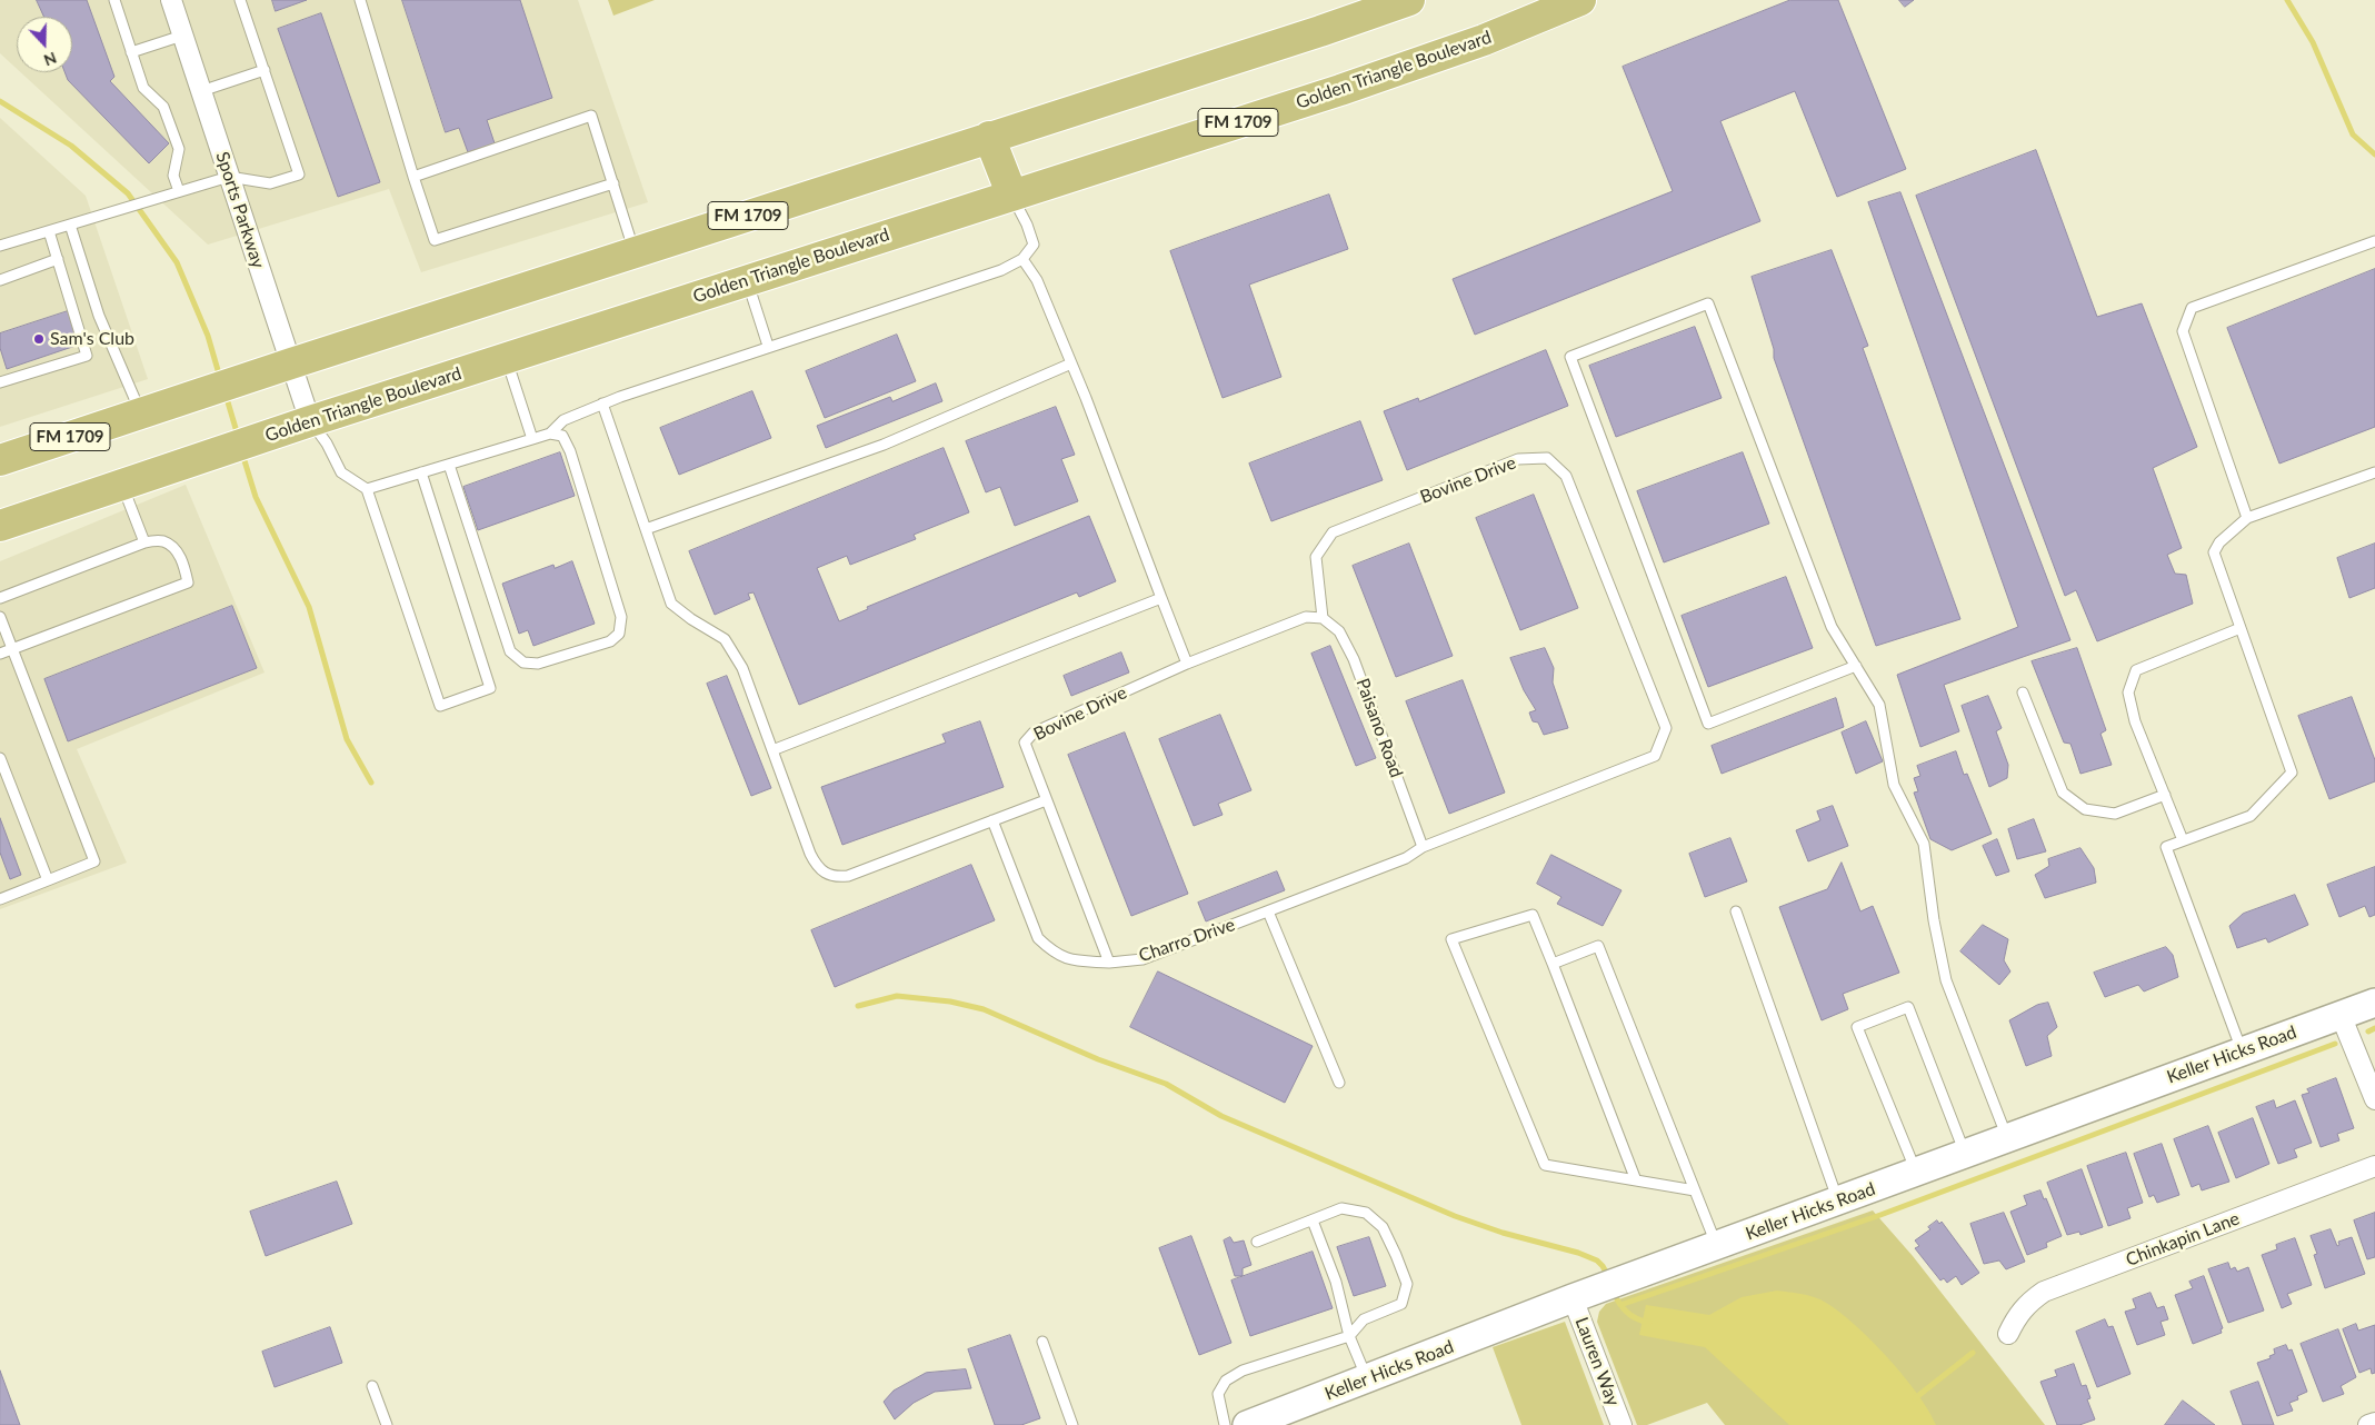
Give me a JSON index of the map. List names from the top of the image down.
{
  "streets": {
    "main road": ["Golden Triangle Boulevard", "FM 1709"],
    "street": [
      "Sports Parkway",
      "Keller Hicks Road",
      "Chinkapin Lane",
      "Lauren Way"
    ],
    "lane": ["Bovine Drive", "Paisano Road", "Charro Drive"]
  },
  "crossings": [
    ["Golden Triangle Boulevard", "Sports Parkway"],
    ["FM 1709", "Sports Parkway"],
    ["Bovine Drive", "Paisano Road"],
    ["Bovine Drive", "Charro Drive"],
    ["Paisano Road", "Charro Drive"],
    ["Keller Hicks Road", "Lauren Way"]
  ],
  "places": ["Sam's Club"],
  "north": "bottom"
}
